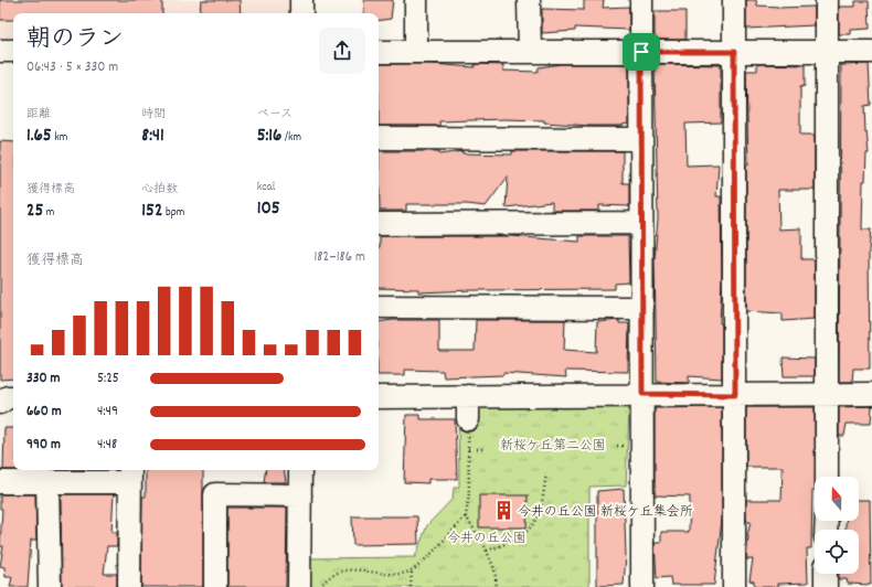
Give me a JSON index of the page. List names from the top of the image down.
{
  "parks": ["新桜ケ丘第二公園", "今井の丘公園"],
  "places": {
    "building": ["今井の丘公園 新桜ケ丘集会所"]
  },
  "north": "top",
  "page": {
    "heading": ["朝のラン", "06:43 · 5 × 330 m"],
    "stats": [
      ["距離", "1.65 km"],
      ["時間", "8:41"],
      ["ペース", "5:16 /km"],
      ["獲得標高", "25 m"],
      ["心拍数", "152 bpm"],
      ["kcal", "105"]
    ],
    "chart": ["獲得標高", "182–186 m"],
    "list": [
      {
        "name": "330 m",
        "note": "5:25"
      },
      {
        "name": "660 m",
        "note": "4:49"
      },
      {
        "name": "990 m",
        "note": "4:48"
      }
    ]
  }
}
